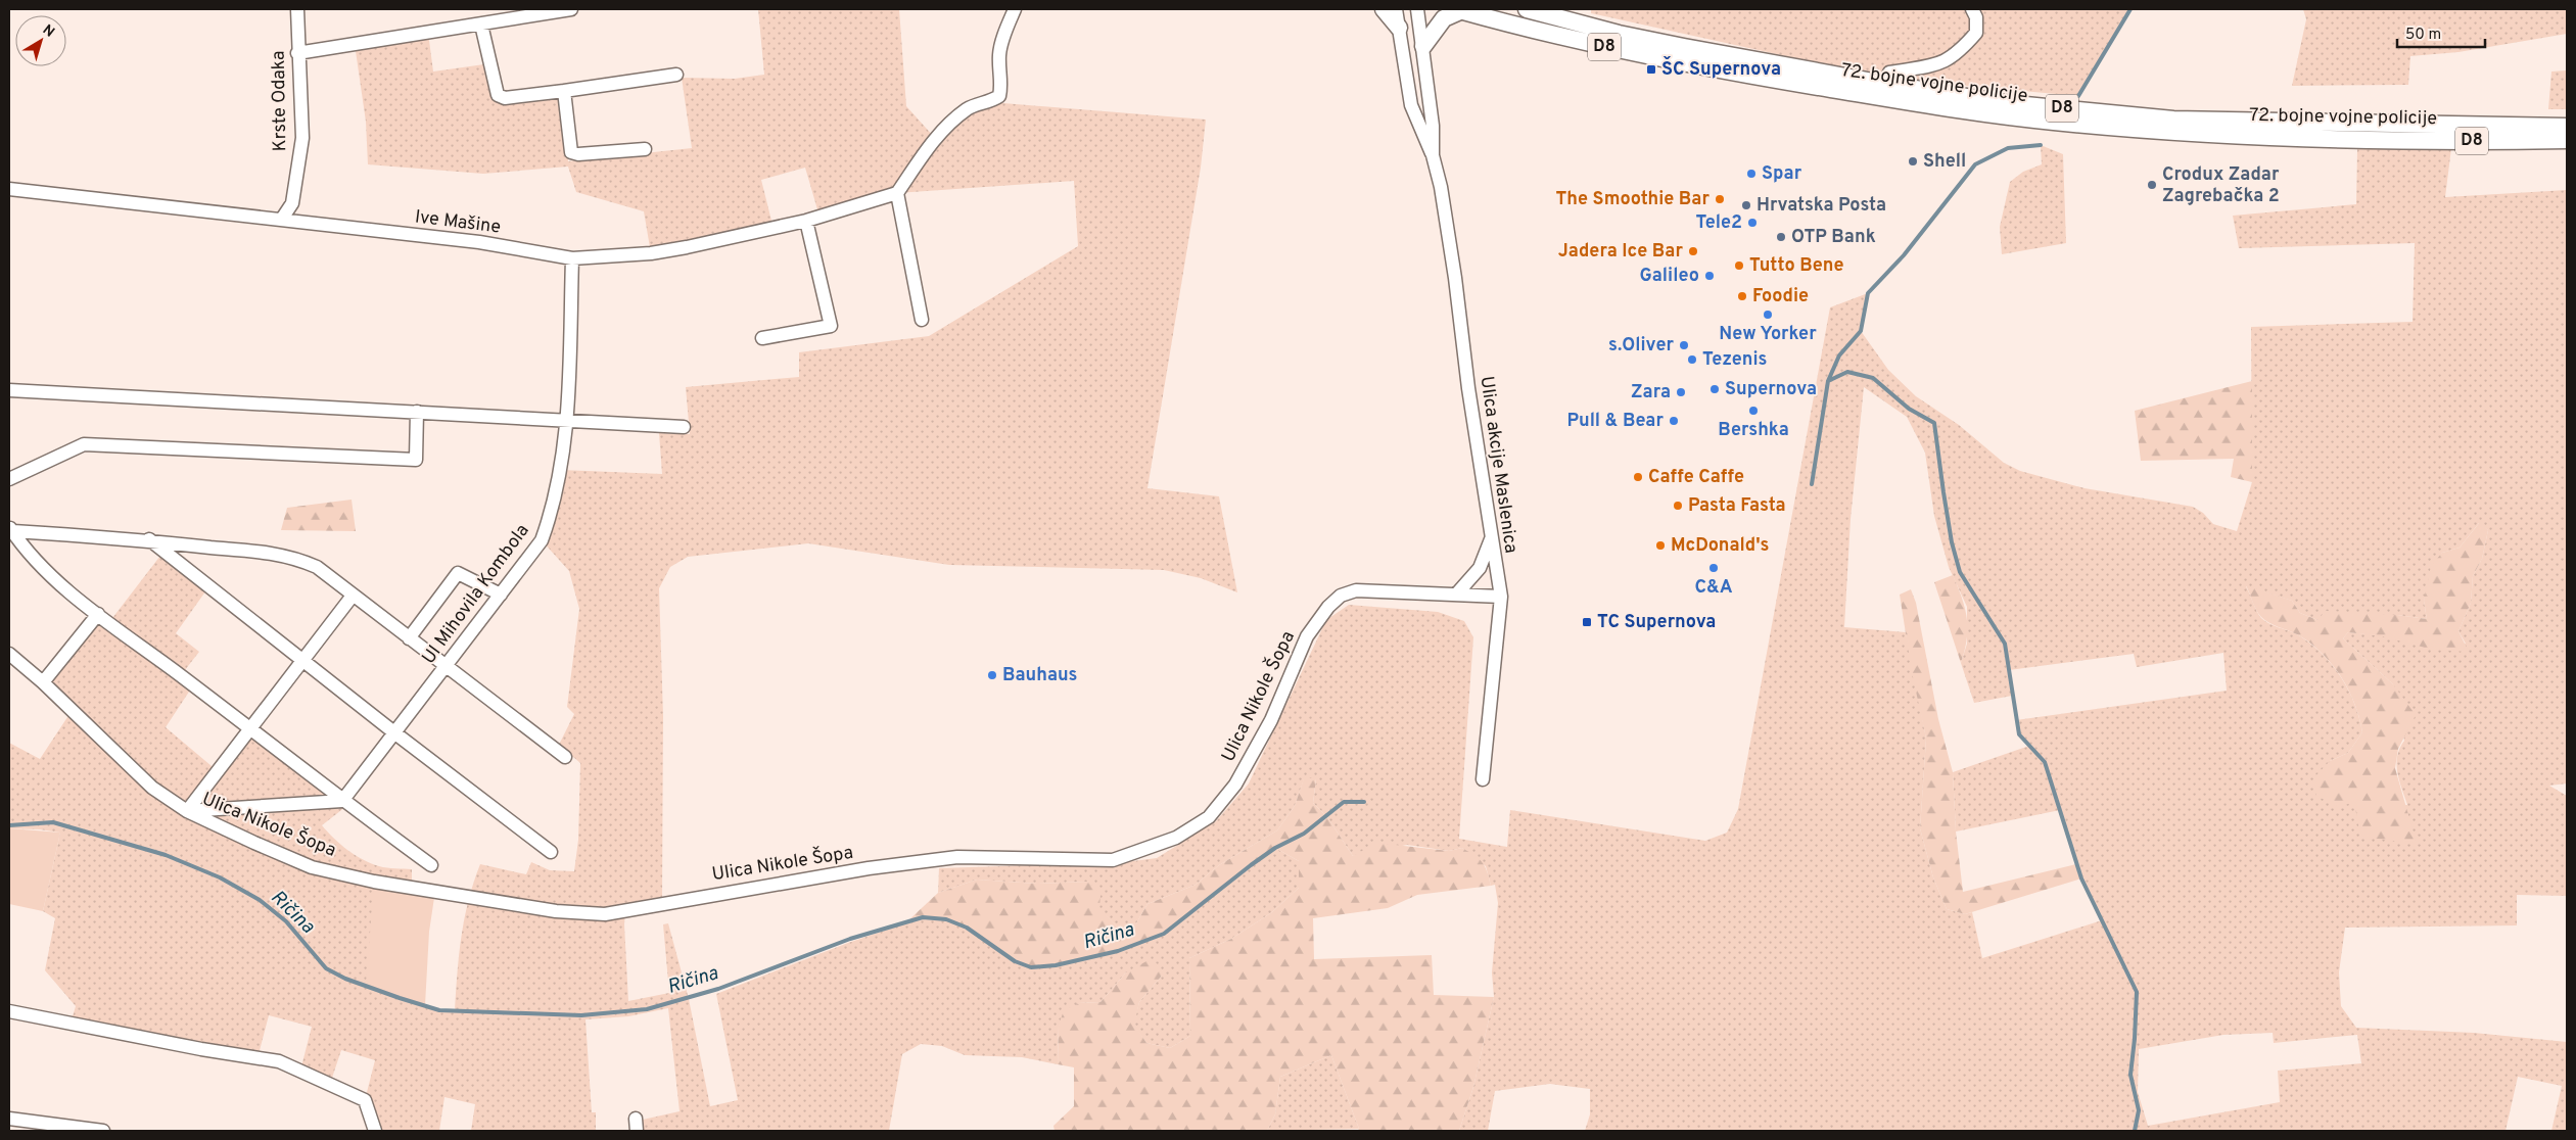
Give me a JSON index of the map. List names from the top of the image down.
{
  "streets": {
    "main road": ["D8", "72. bojne vojne policije"],
    "street": [
      "Krste Odaka",
      "Ive Mašine",
      "Ulica akcije Maslenica",
      "Ul Mihovila Kombola",
      "Ulica Nikole Šopa"
    ]
  },
  "crossings": [
    ["Krste Odaka", "Ive Mašine"],
    ["Ive Mašine", "Ul Mihovila Kombola"],
    ["Ulica akcije Maslenica", "Ulica Nikole Šopa"]
  ],
  "water": ["Ričina"],
  "places": {
    "transit": ["ŠC Supernova", "TC Supernova"],
    "other": [
      "Shell",
      "Spar",
      "Crodux Zadar Zagrebačka 2",
      "The Smoothie Bar",
      "Hrvatska Posta",
      "Tele2",
      "OTP Bank",
      "Jadera Ice Bar",
      "Tutto Bene",
      "Galileo",
      "Foodie",
      "New Yorker",
      "s.Oliver",
      "Tezenis",
      "Supernova",
      "Zara",
      "Bershka",
      "Pull & Bear",
      "Caffe Caffe",
      "Pasta Fasta",
      "McDonald's",
      "C&A",
      "Bauhaus"
    ]
  },
  "scale_bar": "50 m",
  "north": "top right"
}
